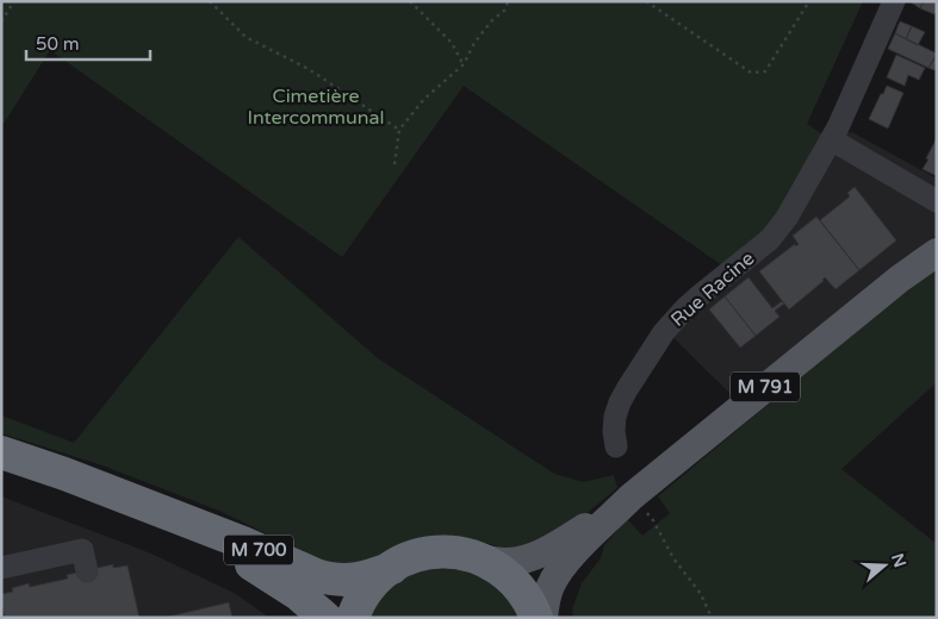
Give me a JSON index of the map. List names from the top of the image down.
{
  "streets": {
    "highway": ["M 700"],
    "main road": ["M 791"],
    "street": ["Rue Racine"]
  },
  "parks": ["Cimetière Intercommunal"],
  "scale_bar": "50 m",
  "north": "right"
}
